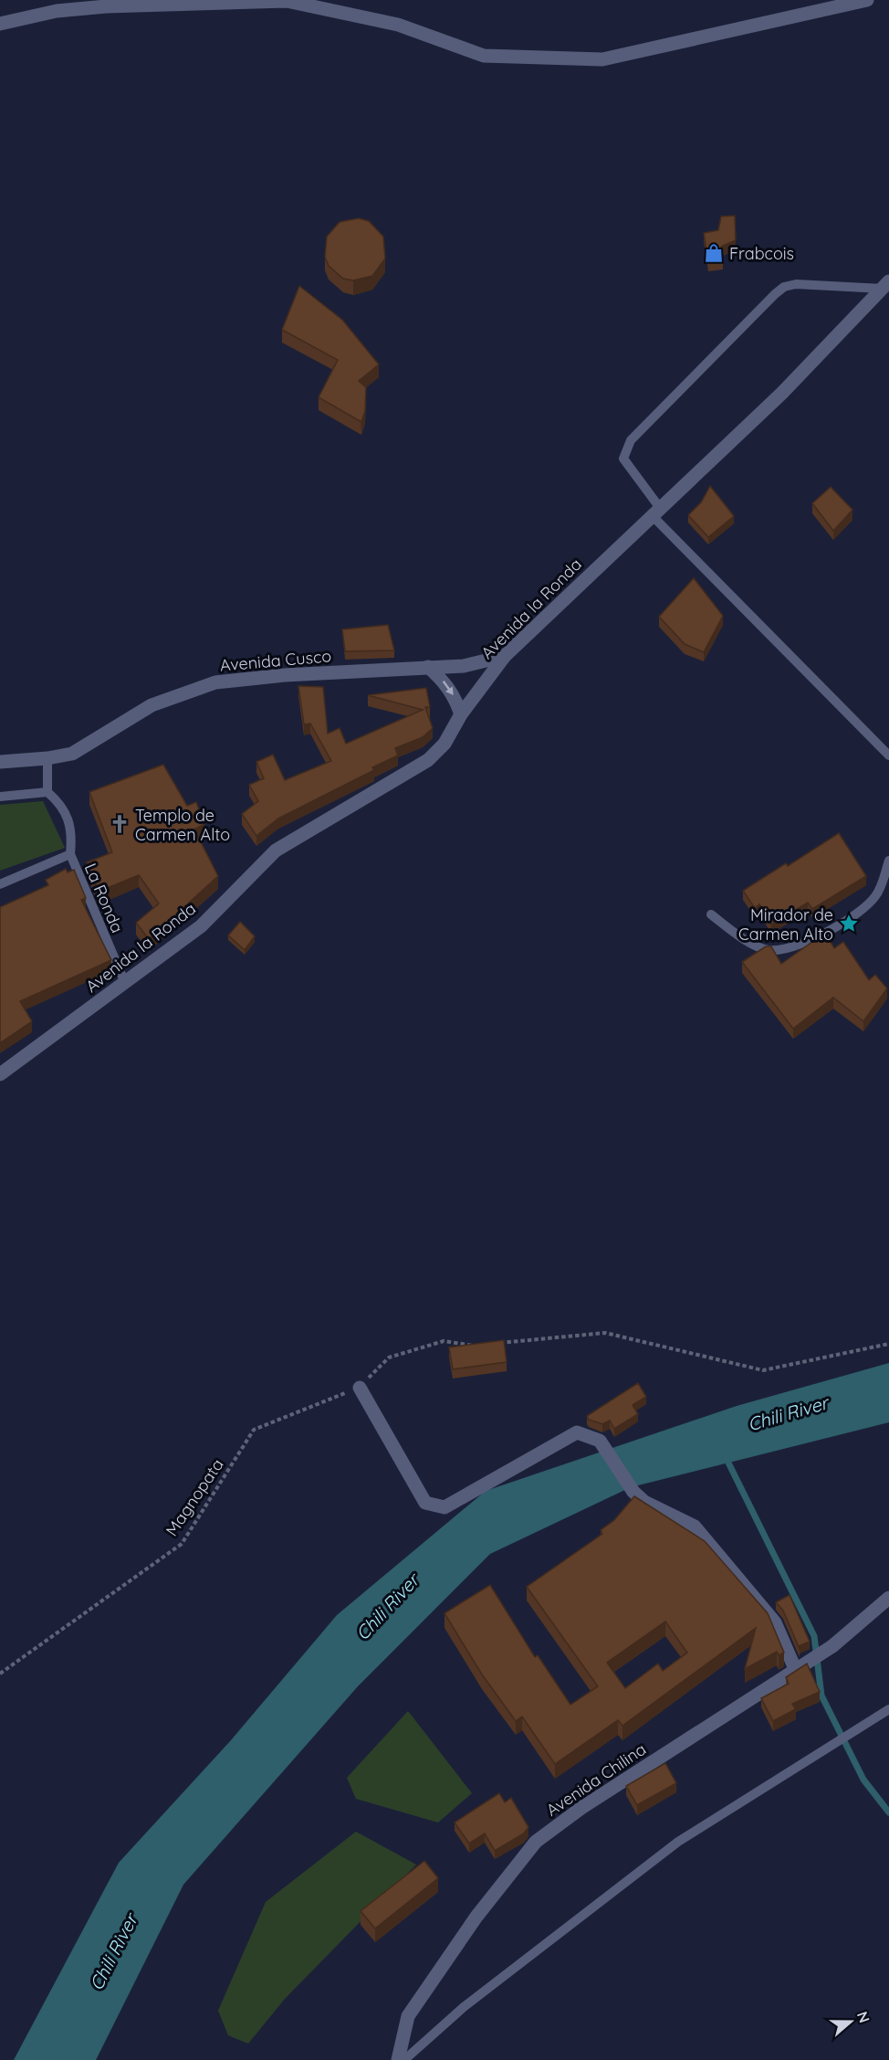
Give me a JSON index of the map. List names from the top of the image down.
{
  "streets": {
    "street": ["Avenida la Ronda", "Avenida Cusco", "Avenida Chilina"],
    "lane": ["La Ronda"],
    "path": ["Magnopata"]
  },
  "crossings": [
    ["Avenida la Ronda", "Avenida Cusco"],
    ["Avenida la Ronda", "La Ronda"]
  ],
  "water": ["Chili River"],
  "places": {
    "shop": ["Frabcois"],
    "church": ["Templo de Carmen Alto"],
    "place": ["Mirador de Carmen Alto"]
  },
  "north": "right"
}
